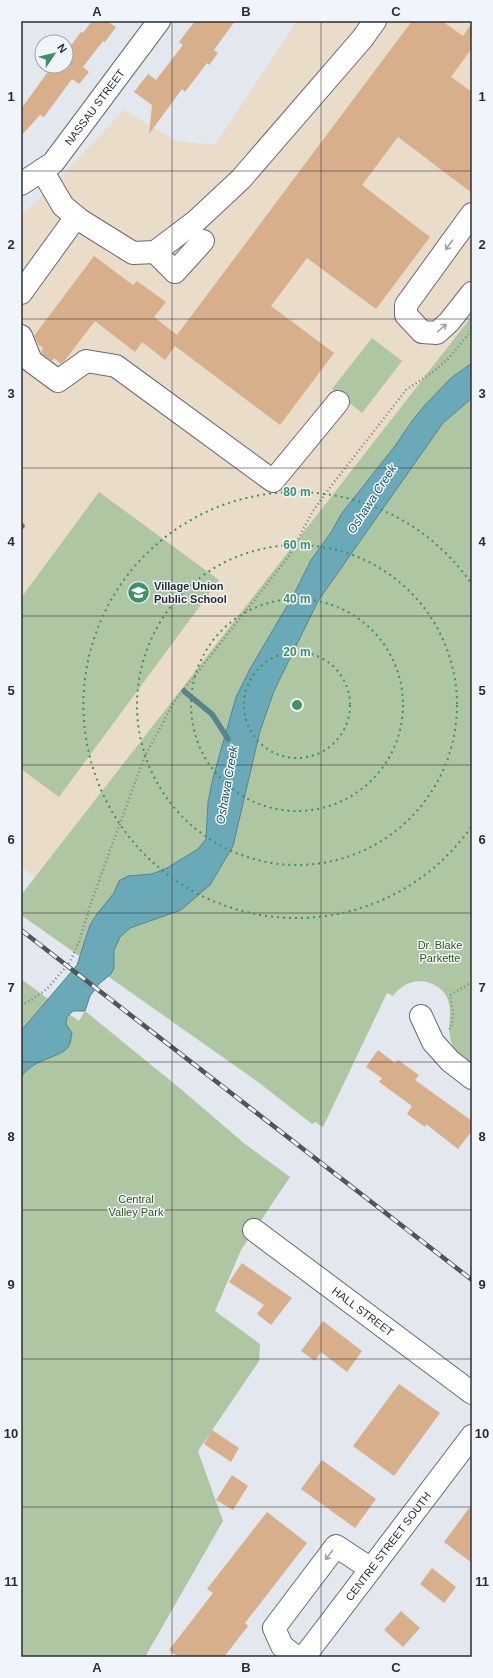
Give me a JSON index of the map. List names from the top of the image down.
{
  "streets": {
    "street": ["NASSAU STREET", "HALL STREET", "CENTRE STREET SOUTH"]
  },
  "water": ["Oshawa Creek"],
  "parks": ["Dr. Blake Parkette", "Central Valley Park"],
  "places": {
    "school or university": ["Village Union Public School"]
  },
  "north": "top right",
  "grid": {
    "columns": ["A", "B", "C"],
    "rows": [
      "1",
      "2",
      "3",
      "4",
      "5",
      "6",
      "7",
      "8",
      "9",
      "10",
      "11"
    ]
  },
  "rings": [
    "80 m",
    "60 m",
    "40 m",
    "20 m"
  ]
}
